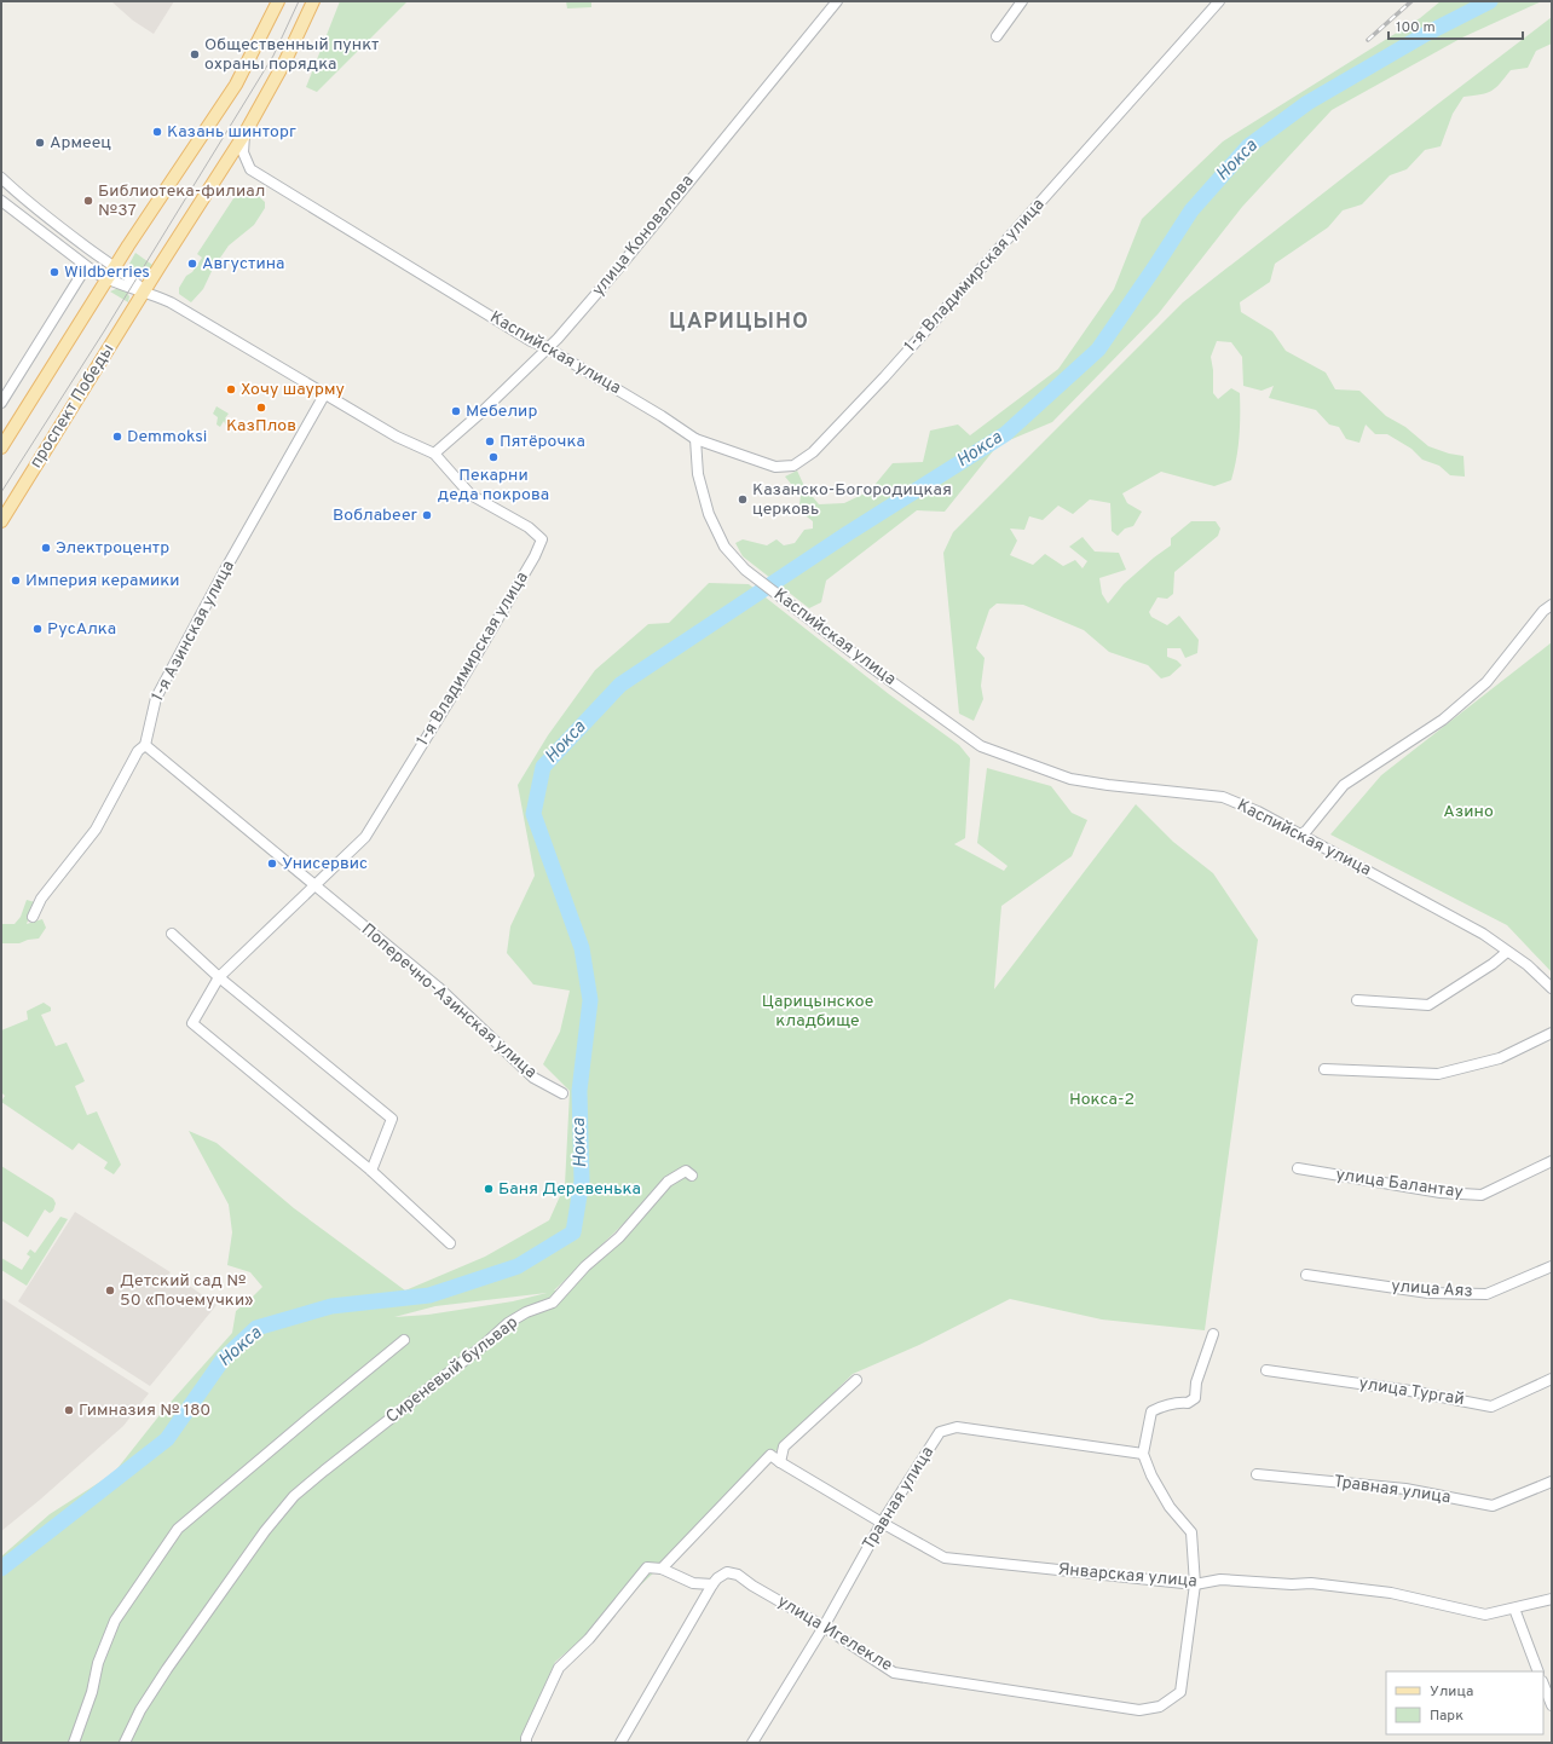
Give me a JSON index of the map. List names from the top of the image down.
{
  "streets": {
    "main road": ["проспект Победы"],
    "street": [
      "улица Коновалова",
      "1-я Владимирская улица",
      "Каспийская улица",
      "1-я Азинская улица",
      "Поперечно-Азинская улица",
      "улица Балантау",
      "улица Аяз",
      "Сиреневый бульвар",
      "улица Тургай",
      "Травная улица",
      "Январская улица",
      "улица Игелекле"
    ]
  },
  "crossings": [
    ["улица Коновалова", "1-я Владимирская улица"],
    ["улица Коновалова", "Каспийская улица"],
    ["1-я Владимирская улица", "Каспийская улица"],
    ["1-я Владимирская улица", "Поперечно-Азинская улица"],
    ["Каспийская улица", "проспект Победы"],
    ["1-я Азинская улица", "Поперечно-Азинская улица"],
    ["Травная улица", "Январская улица"],
    ["Травная улица", "улица Игелекле"],
    ["Январская улица", "улица Игелекле"]
  ],
  "districts": ["ЦАРИЦЫНО"],
  "water": ["Нокса"],
  "parks": ["Азино", "Царицынское кладбище", "Нокса-2"],
  "places": [
    "Общественный пункт охраны порядка",
    "Казань шинторг",
    "Армеец",
    "Библиотека-филиал №37",
    "Августина",
    "Wildberries",
    "Хочу шаурму",
    "КазПлов",
    "Мебелир",
    "Demmoksi",
    "Пятёрочка",
    "Пекарни деда покрова",
    "Казанско-Богородицкая церковь",
    "Воблаbeer",
    "Электроцентр",
    "Империя керамики",
    "РусАлка",
    "Унисервис",
    "Баня Деревенька",
    "Детский сад № 50 «Почемучки»",
    "Гимназия № 180"
  ],
  "legend": ["Улица", "Парк"],
  "scale_bar": "100 m"
}
